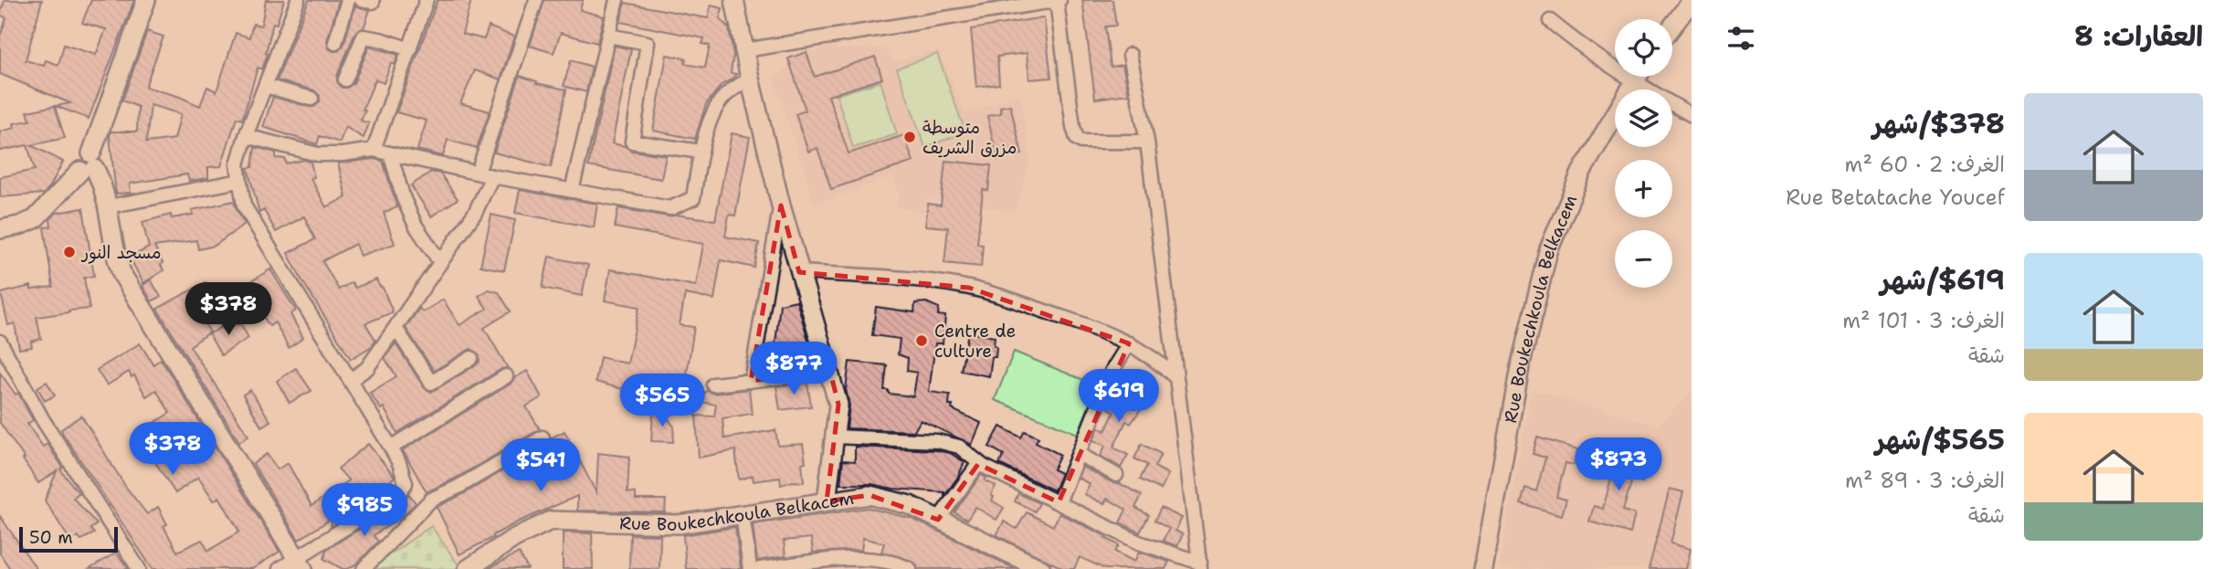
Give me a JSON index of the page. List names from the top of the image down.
{
  "streets": {
    "street": ["Rue Boukechkoula Belkacem"]
  },
  "places": ["متوسطة مزرق الشريف", "مسجد النور", "Centre de culture"],
  "scale_bar": "50 m",
  "page": {
    "heading": "العقارات: 8",
    "map_buttons": ["+", "−"],
    "list": [
      {
        "name": "$378/شهر",
        "note": "الغرف: 2 · 60 m² · Rue Betatache Youcef"
      },
      {
        "name": "$619/شهر",
        "note": "الغرف: 3 · 101 m² · شقة"
      },
      {
        "name": "$565/شهر",
        "note": "الغرف: 3 · 89 m² · شقة"
      }
    ],
    "price": [
      "$378",
      "$877",
      "$619",
      "$565",
      "$378",
      "$873",
      "$541",
      "$985"
    ],
    "scale": "50 m"
  }
}
